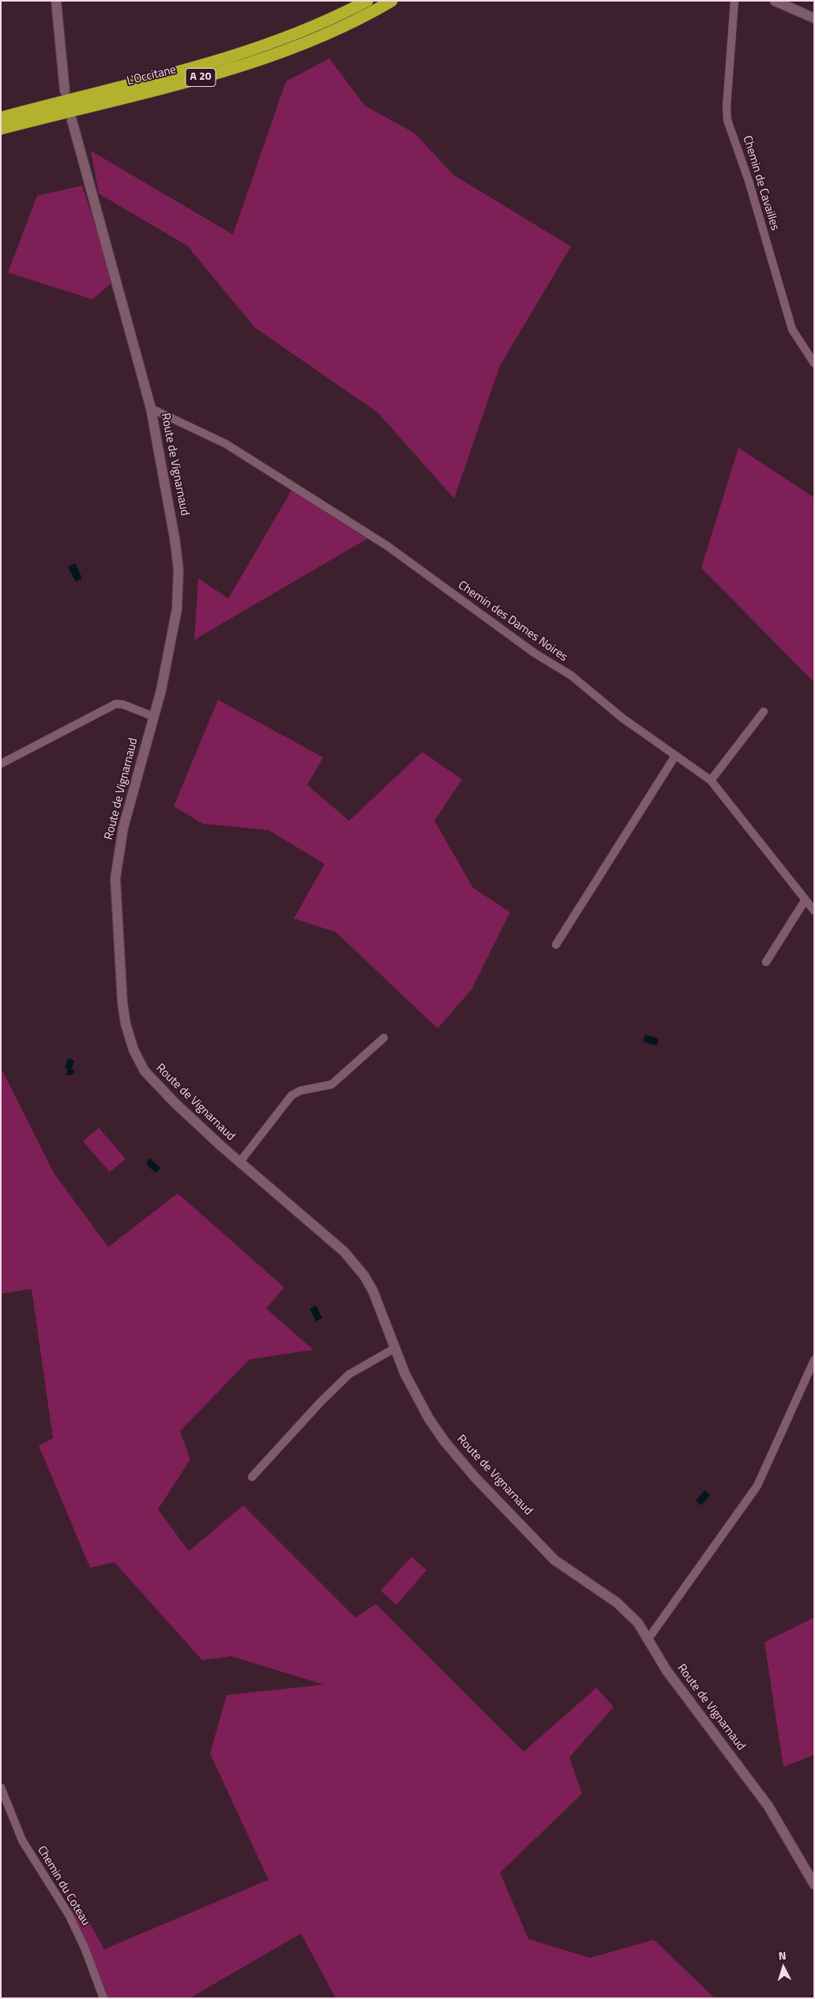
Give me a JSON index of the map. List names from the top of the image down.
{
  "streets": {
    "highway": ["L'Occitane", "A 20"],
    "street": [
      "Chemin de Cavailles",
      "Route de Vignarnaud",
      "Chemin des Dames Noires",
      "Chemin du Coteau"
    ]
  },
  "crossings": [
    ["Route de Vignarnaud", "Chemin des Dames Noires"]
  ],
  "north": "top"
}
